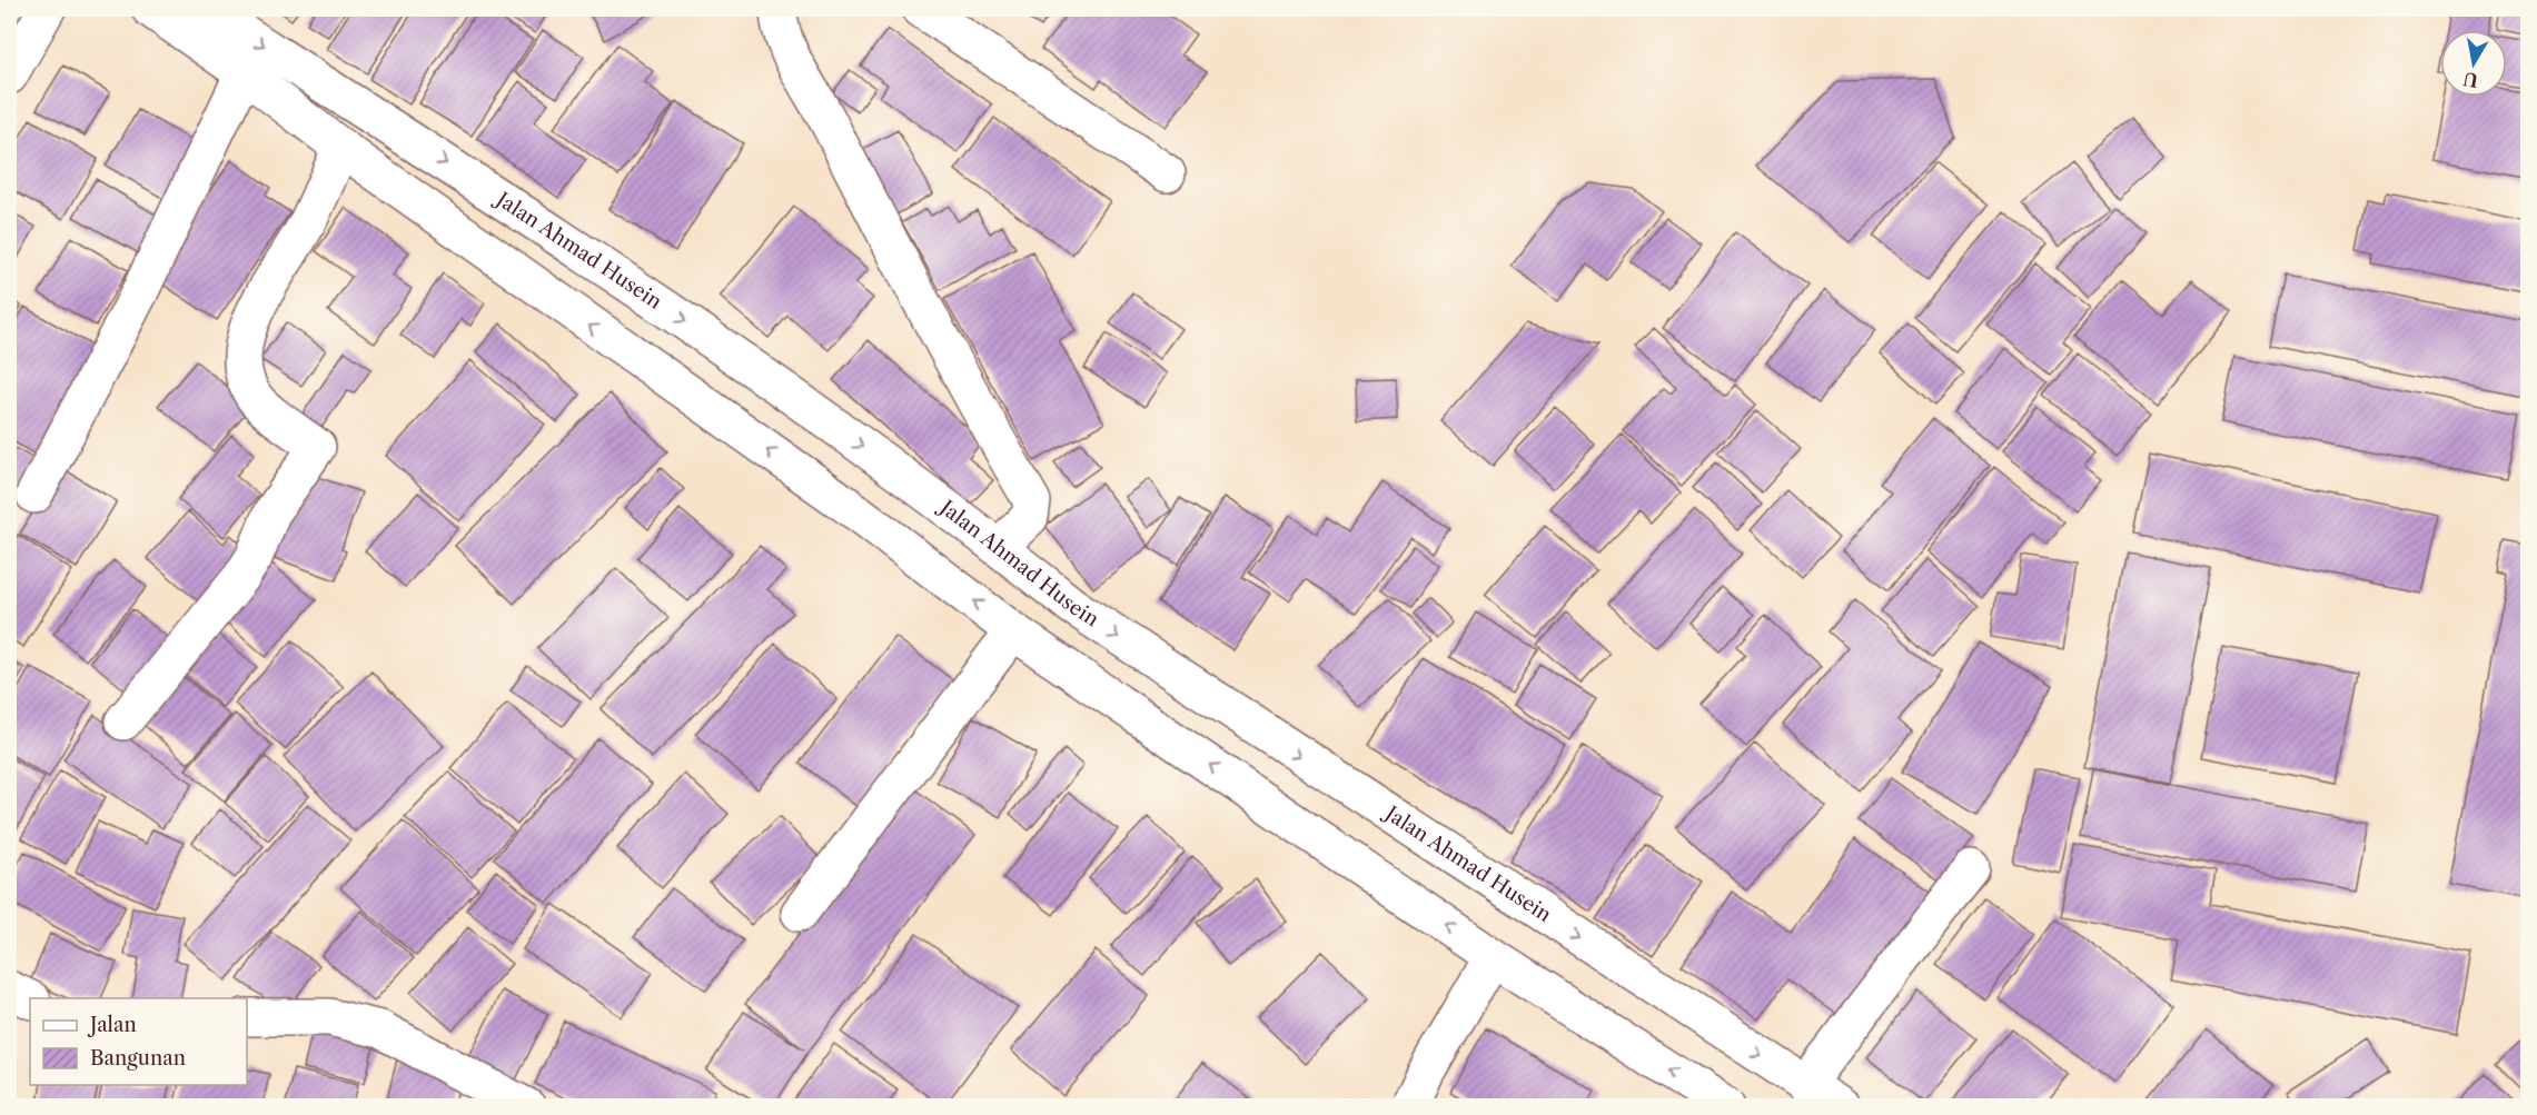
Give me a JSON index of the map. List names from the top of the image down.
{
  "streets": {
    "main road": ["Jalan Ahmad Husein"]
  },
  "legend": ["Jalan", "Bangunan"],
  "north": "bottom"
}
